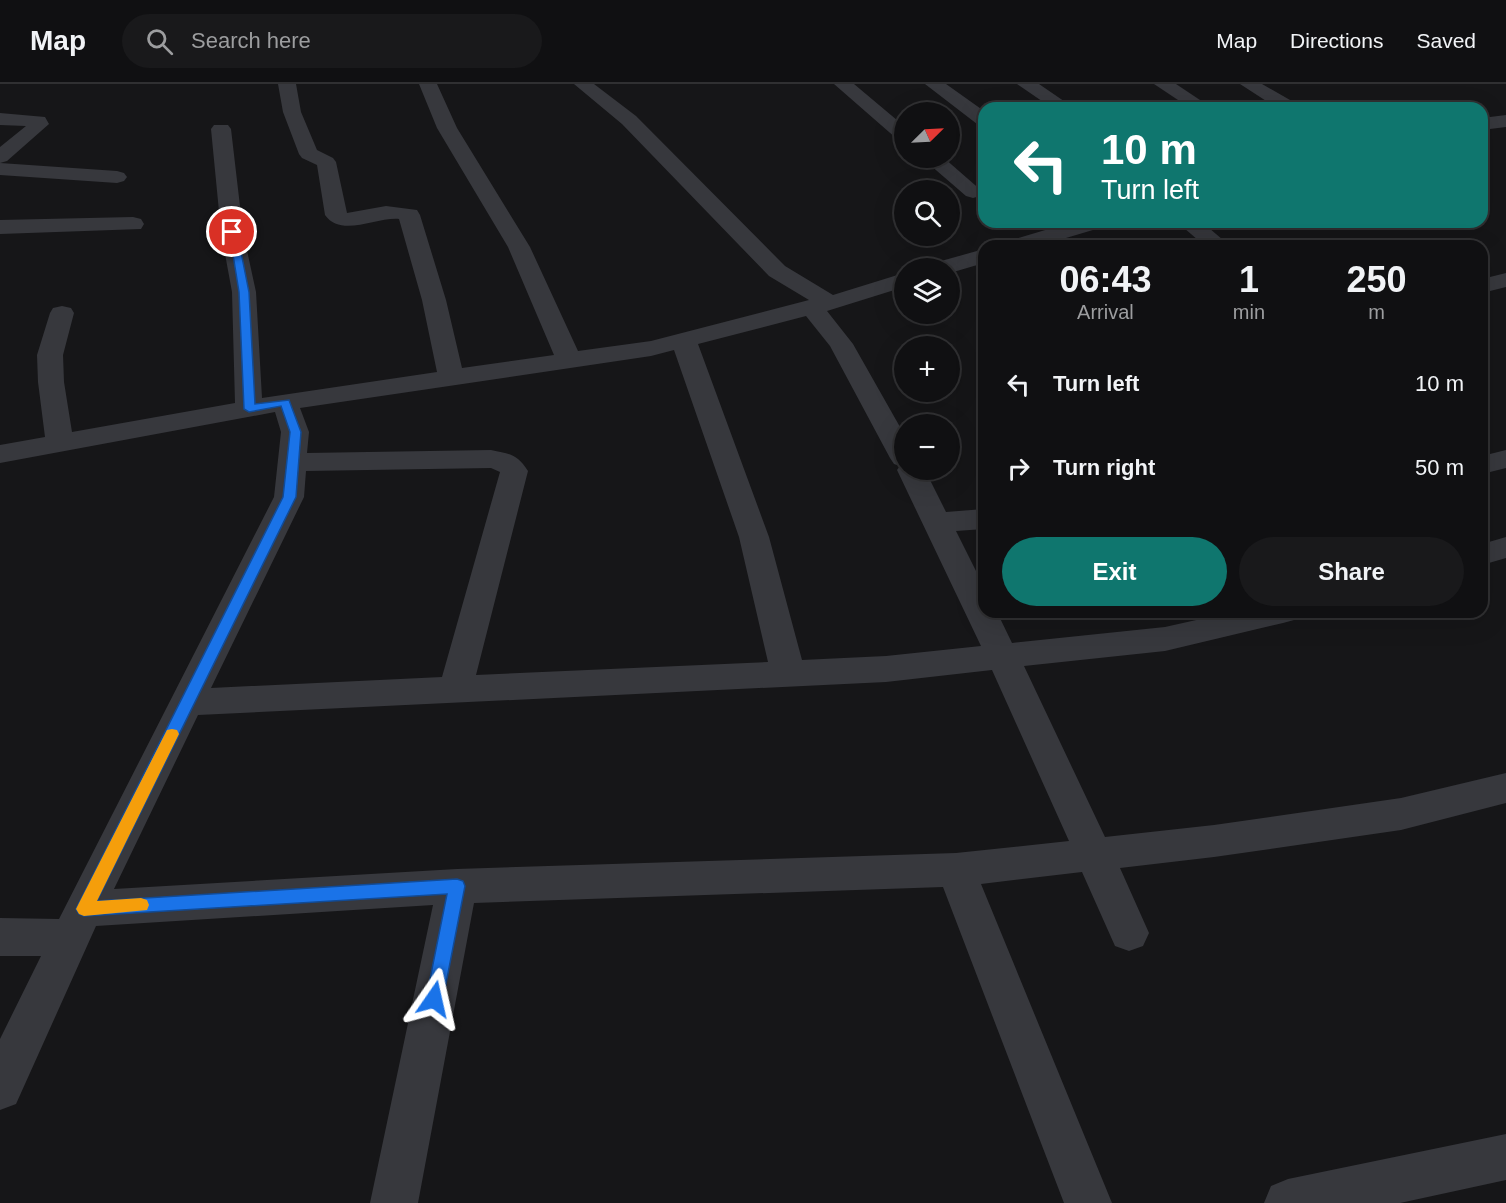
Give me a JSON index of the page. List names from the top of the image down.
{
  "north": "top right",
  "page": {
    "header": "Map",
    "search": "Search here",
    "nav": ["Map", "Directions", "Saved"],
    "map_buttons": ["+", "−"],
    "turn": ["10 m", "Turn left"],
    "eta": [
      "06:43",
      "Arrival",
      "1",
      "min",
      "250",
      "m"
    ],
    "list": [
      {
        "name": "Turn left",
        "value": "10 m"
      },
      {
        "name": "Turn right",
        "value": "50 m"
      }
    ],
    "buttons": ["Exit", "Share"]
  }
}
